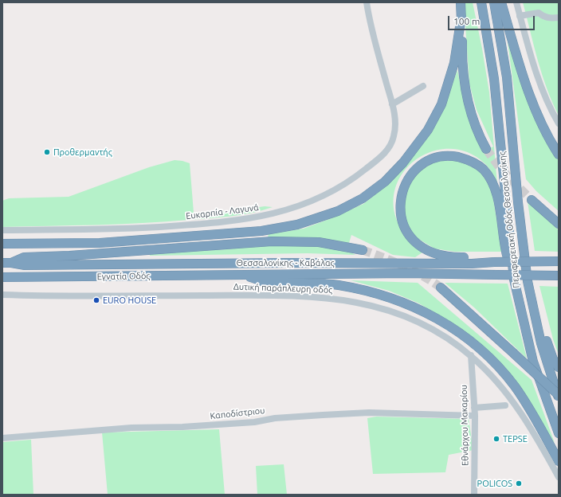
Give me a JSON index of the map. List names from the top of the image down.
{
  "streets": {
    "highway": ["Περιφερειακή Οδός Θεσσαλονίκης", "Θεσσαλονίκης - Καβάλας", "Εγνατία Οδός"],
    "street": [
      "Ευκαρπία - Λαγυνά",
      "Δυτική παράπλευρη οδός",
      "Καποδίστριου",
      "Εθνάρχου Μακαρίου"
    ]
  },
  "crossings": [
    ["Θεσσαλονίκης - Καβάλας", "Εγνατία Οδός"],
    ["Δυτική παράπλευρη οδός", "Εθνάρχου Μακαρίου"],
    ["Καποδίστριου", "Εθνάρχου Μακαρίου"]
  ],
  "places": [
    "Προθερμαντής",
    "EURO HOUSE",
    "TEPSE",
    "POLICOS"
  ],
  "scale_bar": "100 m"
}
